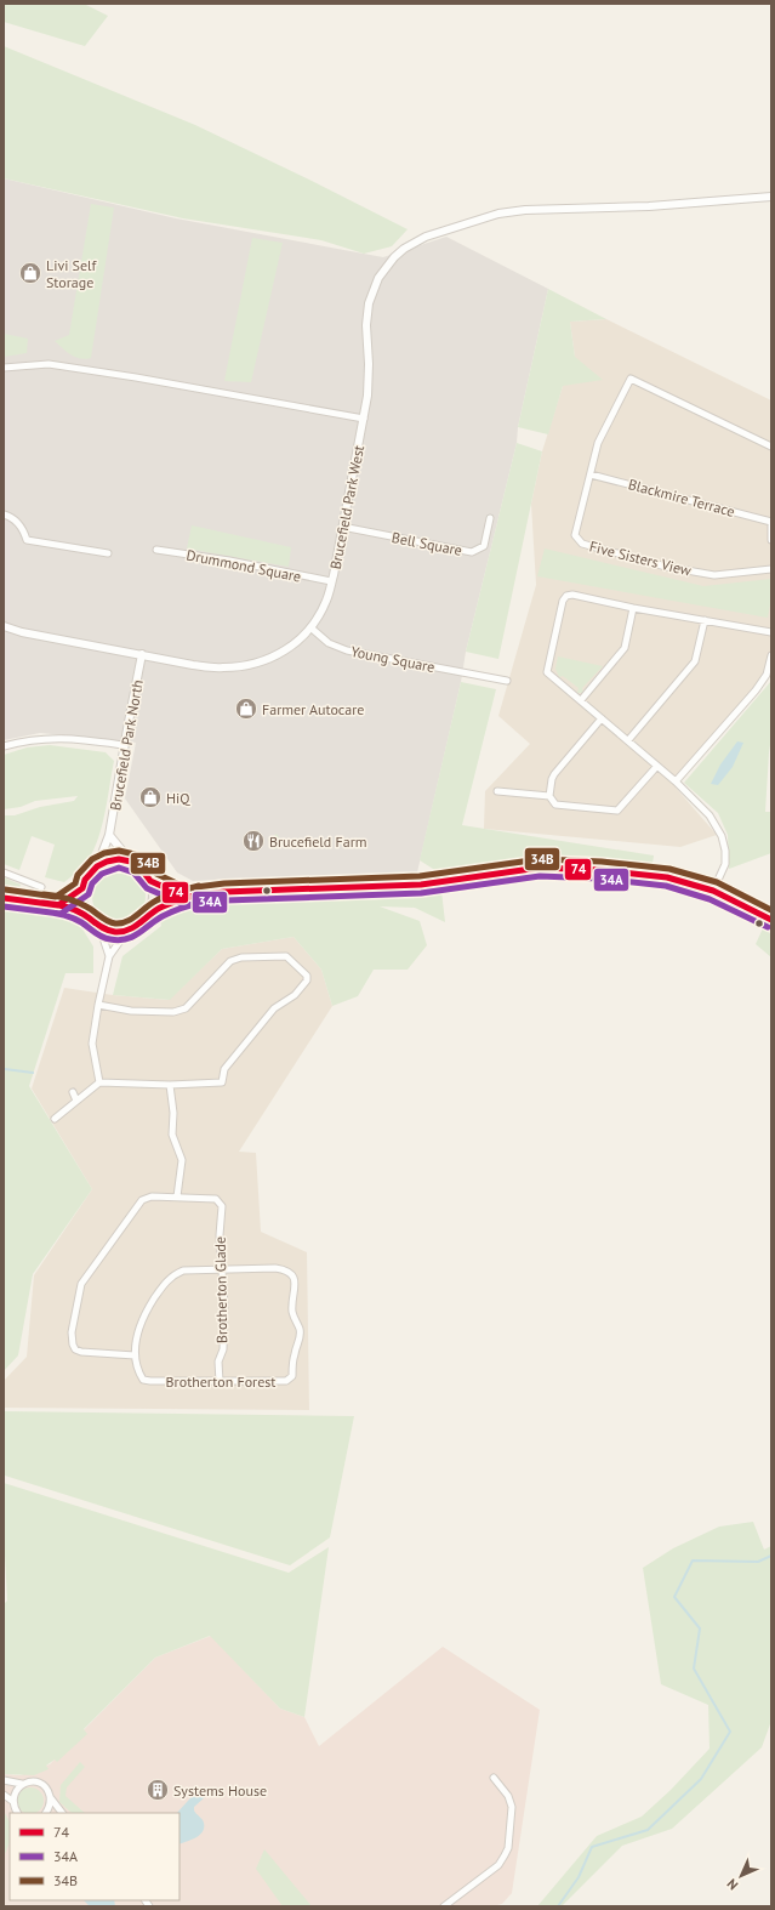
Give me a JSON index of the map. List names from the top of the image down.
{
  "streets": {
    "street": [
      "Blackmire Terrace",
      "Brucefield Park West",
      "Bell Square",
      "Five Sisters View",
      "Drummond Square",
      "Young Square",
      "Brucefield Park North",
      "Brotherton Glade",
      "Brotherton Forest"
    ]
  },
  "crossings": [
    ["Blackmire Terrace", "Five Sisters View"],
    ["Brucefield Park West", "Bell Square"],
    ["Brucefield Park West", "Drummond Square"],
    ["Brucefield Park West", "Young Square"],
    ["Brucefield Park West", "Brucefield Park North"],
    ["Brotherton Glade", "Brotherton Forest"]
  ],
  "places": {
    "shop": ["Livi Self Storage", "Farmer Autocare", "HiQ"],
    "restaurant": ["Brucefield Farm"],
    "building": ["Systems House"]
  },
  "lines": ["transit line 34B", "transit line 74", "transit line 34A"],
  "legend": ["74", "34A", "34B"],
  "north": "bottom left"
}
